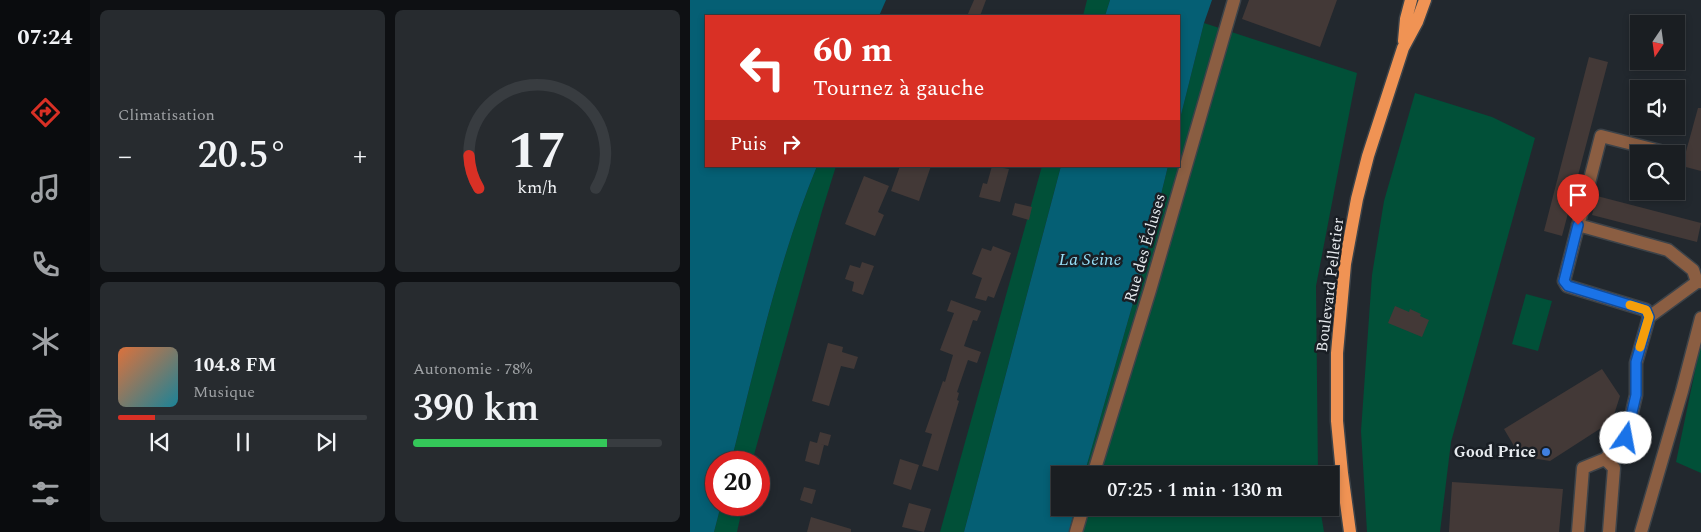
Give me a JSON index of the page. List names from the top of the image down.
{
  "streets": {
    "main road": ["Boulevard Pelletier"],
    "street": ["Rue des Écluses"]
  },
  "water": ["La Seine"],
  "places": ["Good Price"],
  "north": "bottom",
  "page": {
    "tabs": "07:24",
    "tile": [
      "Climatisation",
      ["Autonomie · 78%", "390 km"]
    ],
    "turn": ["60 m", "Tournez à gauche"],
    "then": "Puis",
    "heat": ["−", "20.5°", "+"],
    "song": ["104.8 FM", "Musique"],
    "limit": "20",
    "trip": "07:25 · 1 min · 130 m",
    "gauge": ["17", "km/h"]
  }
}
